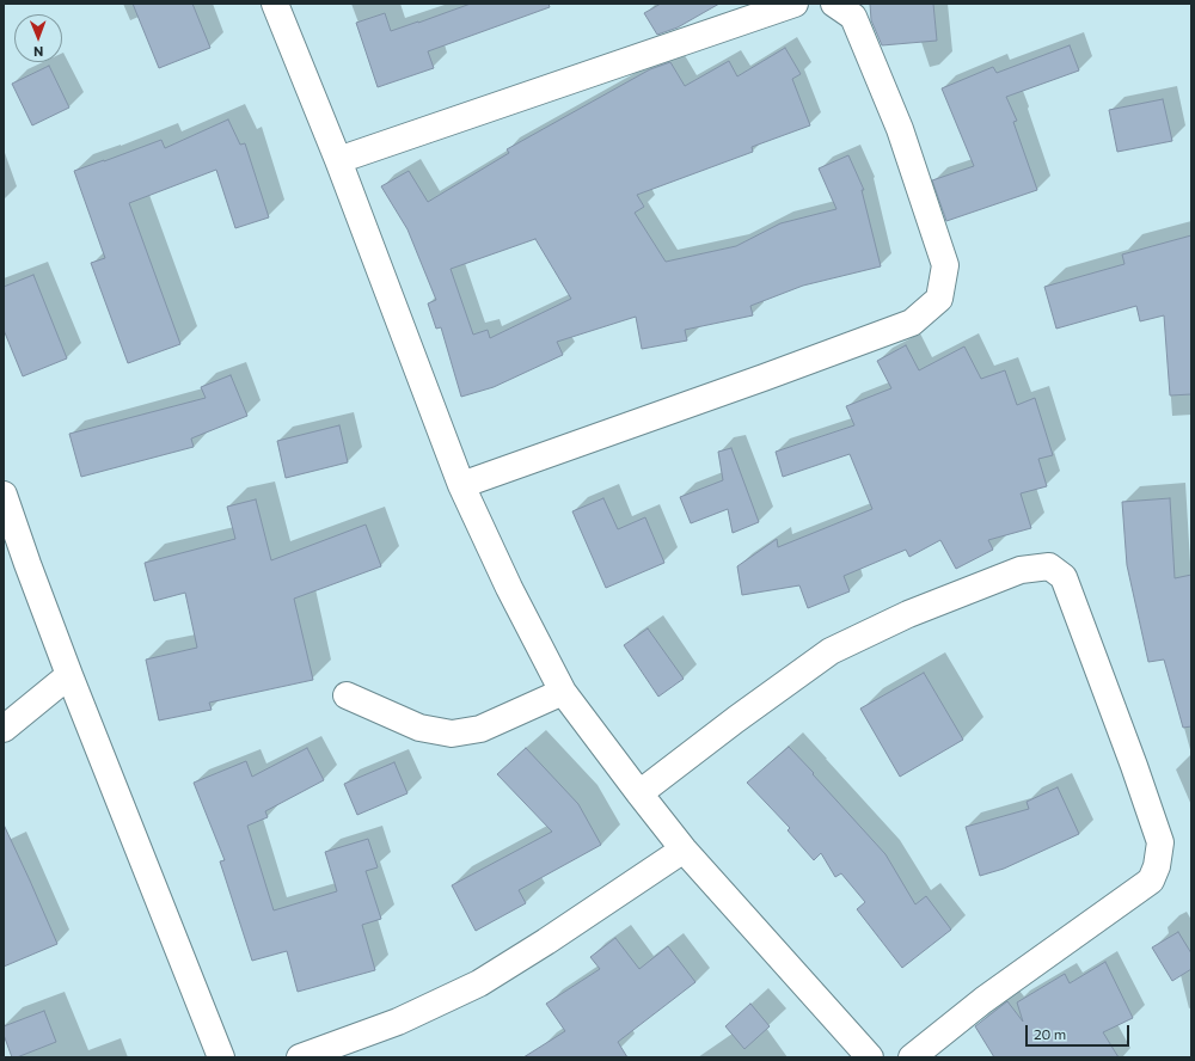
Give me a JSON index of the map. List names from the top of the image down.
{
  "scale_bar": "20 m",
  "north": "bottom"
}
